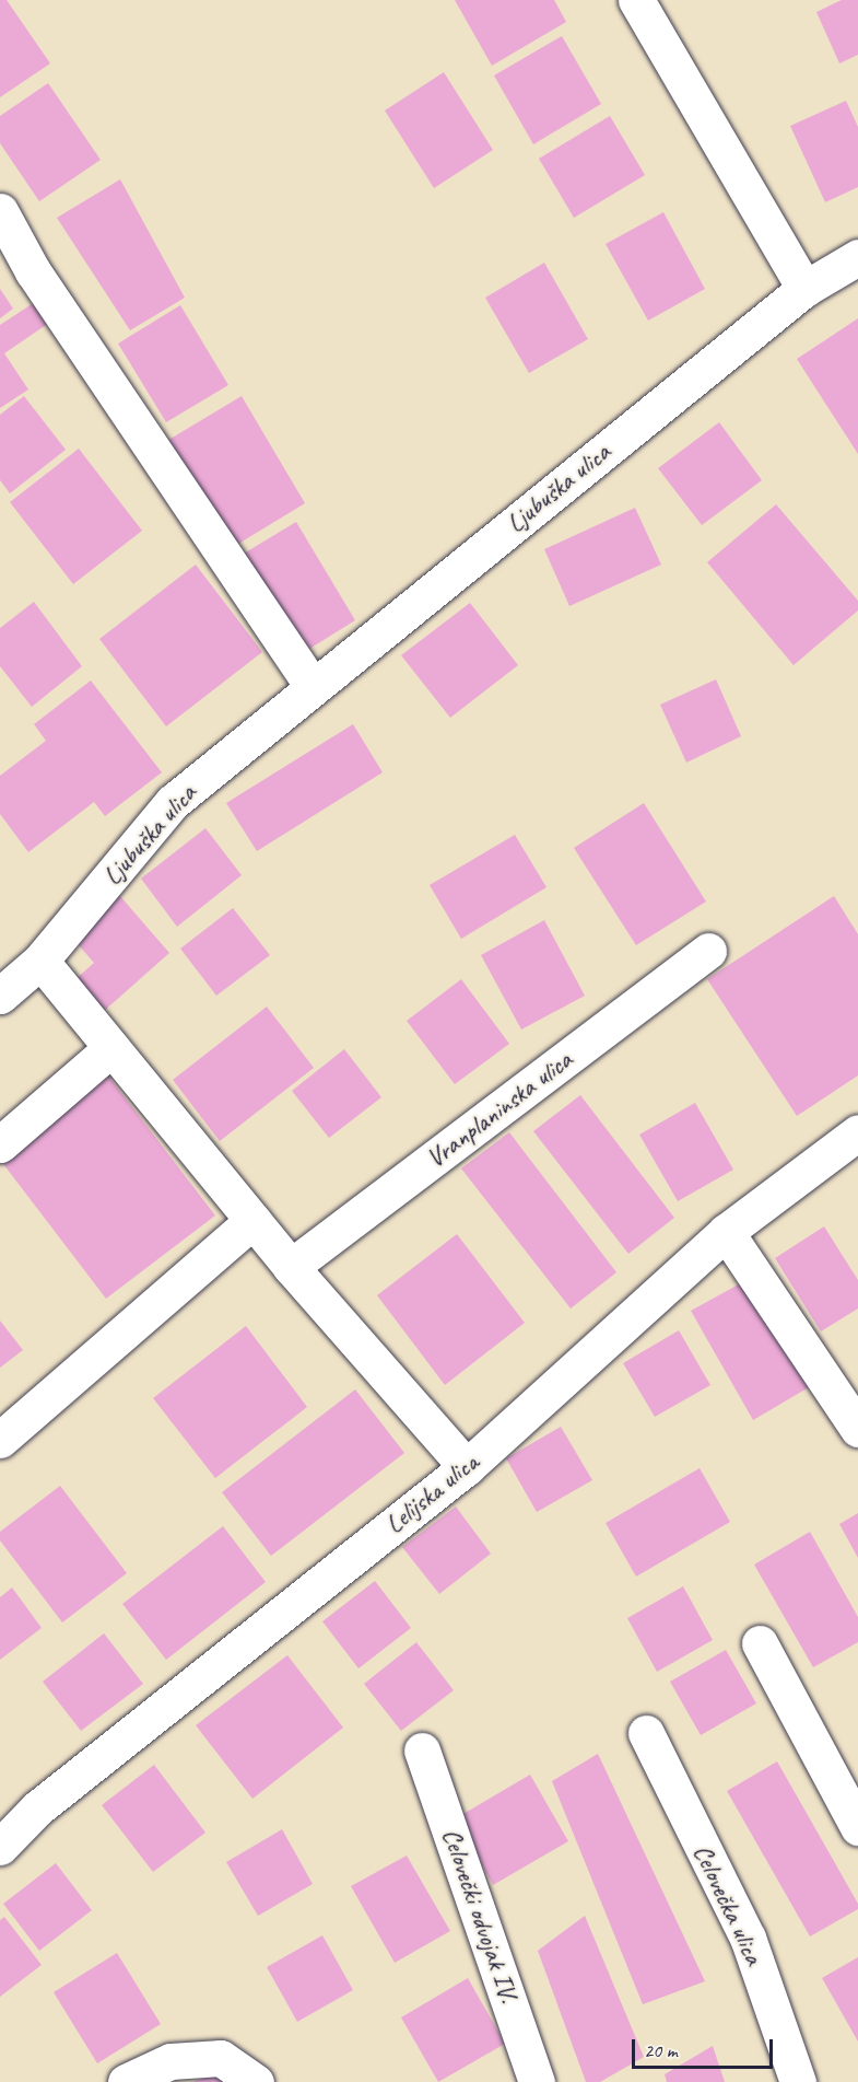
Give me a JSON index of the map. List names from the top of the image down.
{
  "streets": {
    "street": [
      "Ljubuška ulica",
      "Vranplaninska ulica",
      "Lelijska ulica",
      "Celovečka ulica",
      "Celovečki odvojak IV."
    ]
  },
  "scale_bar": "20 m"
}
